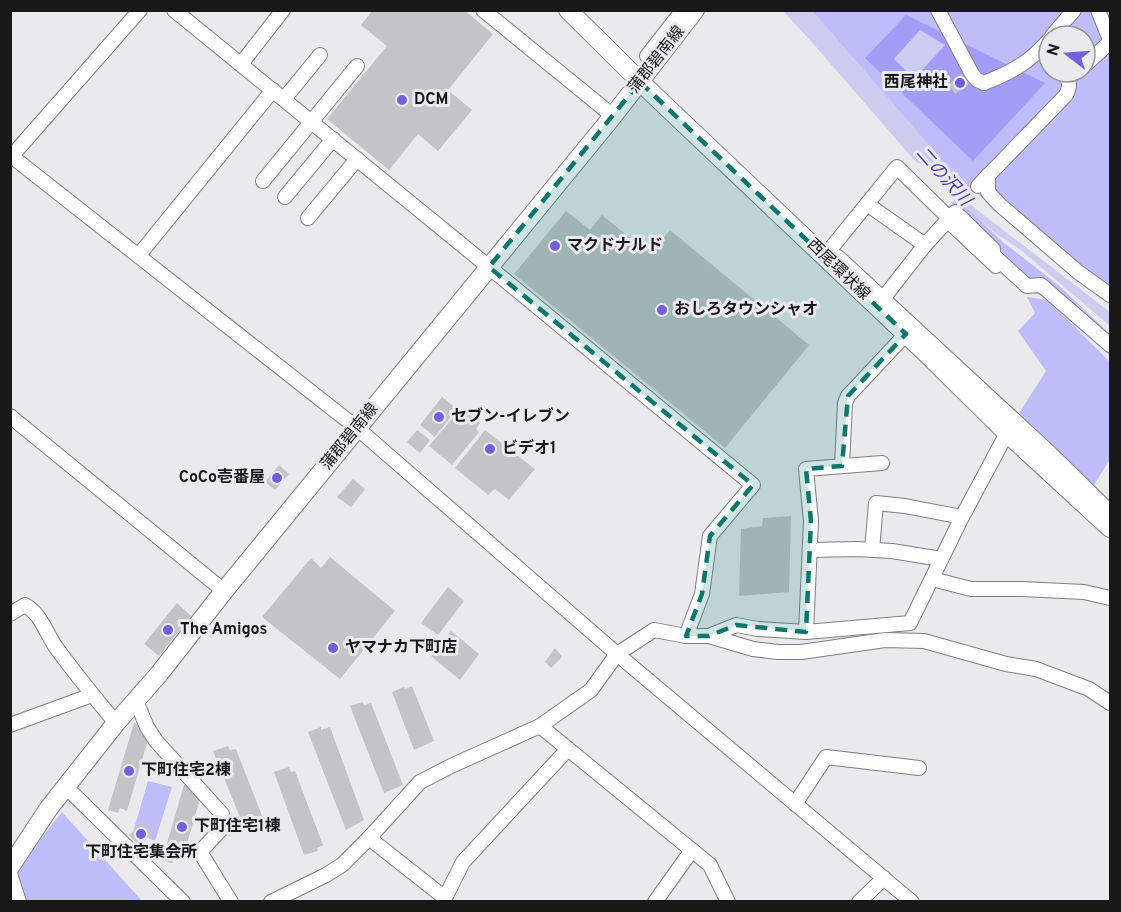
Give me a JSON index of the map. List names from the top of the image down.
{
  "streets": {
    "main road": ["蒲郡碧南線", "西尾環状線"]
  },
  "crossings": [
    ["蒲郡碧南線", "西尾環状線"]
  ],
  "water": ["二の沢川"],
  "places": [
    "西尾神社",
    "DCM",
    "マクドナルド",
    "おしろタウンシャオ",
    "セブン-イレブン",
    "ビデオ1",
    "CoCo壱番屋",
    "The Amigos",
    "ヤマナカ下町店",
    "下町住宅2棟",
    "下町住宅1棟",
    "下町住宅集会所"
  ],
  "north": "left"
}
